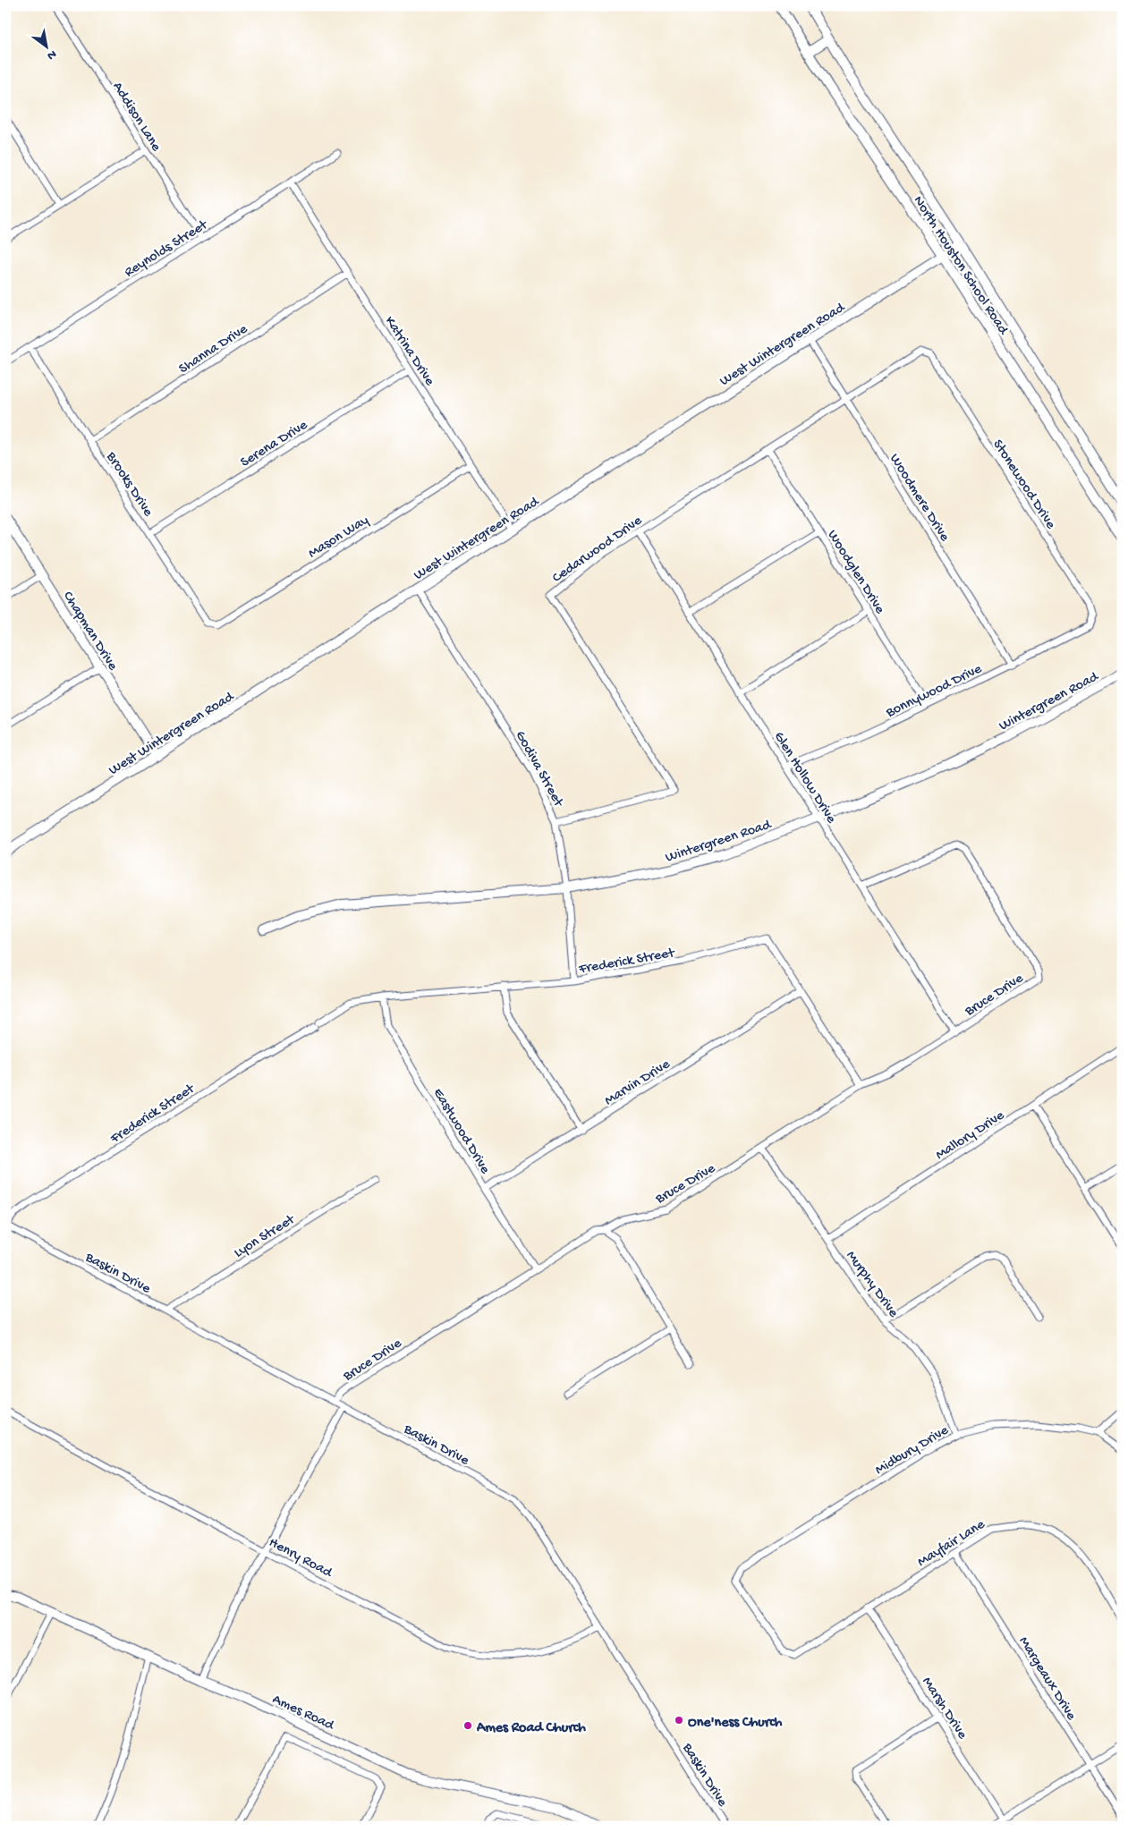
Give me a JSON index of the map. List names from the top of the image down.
{
  "streets": {
    "main road": [
      "North Houston School Road",
      "West Wintergreen Road",
      "Chapman Drive",
      "Wintergreen Road",
      "Ames Road"
    ],
    "street": [
      "Addison Lane",
      "Reynolds Street",
      "Shanna Drive",
      "Katrina Drive",
      "Serena Drive",
      "Brooks Drive",
      "Stonewood Drive",
      "Woodmere Drive",
      "Mason Way",
      "Cedarwood Drive",
      "Woodglen Drive",
      "Bonnywood Drive",
      "Godiva Street",
      "Glen Hollow Drive",
      "Frederick Street",
      "Bruce Drive",
      "Marvin Drive",
      "Eastwood Drive",
      "Mallory Drive",
      "Lyon Street",
      "Baskin Drive",
      "Murphy Drive",
      "Midbury Drive",
      "Mayfair Lane",
      "Henry Road",
      "Margeaux Drive",
      "Marsh Drive"
    ]
  },
  "crossings": [
    ["Addison Lane", "Reynolds Street"],
    ["Reynolds Street", "Katrina Drive"],
    ["Reynolds Street", "Brooks Drive"],
    ["North Houston School Road", "West Wintergreen Road"],
    ["West Wintergreen Road", "Katrina Drive"],
    ["West Wintergreen Road", "Woodmere Drive"],
    ["West Wintergreen Road", "Chapman Drive"],
    ["West Wintergreen Road", "Godiva Street"],
    ["Shanna Drive", "Katrina Drive"],
    ["Shanna Drive", "Brooks Drive"],
    ["Katrina Drive", "Serena Drive"],
    ["Katrina Drive", "Mason Way"],
    ["Serena Drive", "Brooks Drive"],
    ["Brooks Drive", "Mason Way"],
    ["Stonewood Drive", "Cedarwood Drive"],
    ["Stonewood Drive", "Bonnywood Drive"],
    ["Woodmere Drive", "Cedarwood Drive"],
    ["Woodmere Drive", "Bonnywood Drive"],
    ["Cedarwood Drive", "Woodglen Drive"],
    ["Cedarwood Drive", "Godiva Street"],
    ["Cedarwood Drive", "Glen Hollow Drive"],
    ["Woodglen Drive", "Bonnywood Drive"],
    ["Bonnywood Drive", "Glen Hollow Drive"],
    ["Wintergreen Road", "Godiva Street"],
    ["Wintergreen Road", "Glen Hollow Drive"],
    ["Godiva Street", "Frederick Street"],
    ["Glen Hollow Drive", "Bruce Drive"],
    ["Frederick Street", "Bruce Drive"],
    ["Frederick Street", "Marvin Drive"],
    ["Frederick Street", "Eastwood Drive"],
    ["Frederick Street", "Baskin Drive"],
    ["Bruce Drive", "Eastwood Drive"],
    ["Bruce Drive", "Baskin Drive"],
    ["Bruce Drive", "Murphy Drive"],
    ["Marvin Drive", "Eastwood Drive"],
    ["Mallory Drive", "Murphy Drive"],
    ["Lyon Street", "Baskin Drive"],
    ["Baskin Drive", "Henry Road"],
    ["Murphy Drive", "Midbury Drive"],
    ["Midbury Drive", "Mayfair Lane"],
    ["Mayfair Lane", "Margeaux Drive"],
    ["Mayfair Lane", "Marsh Drive"]
  ],
  "places": ["One'ness Church", "Ames Road Church"],
  "north": "bottom right"
}
